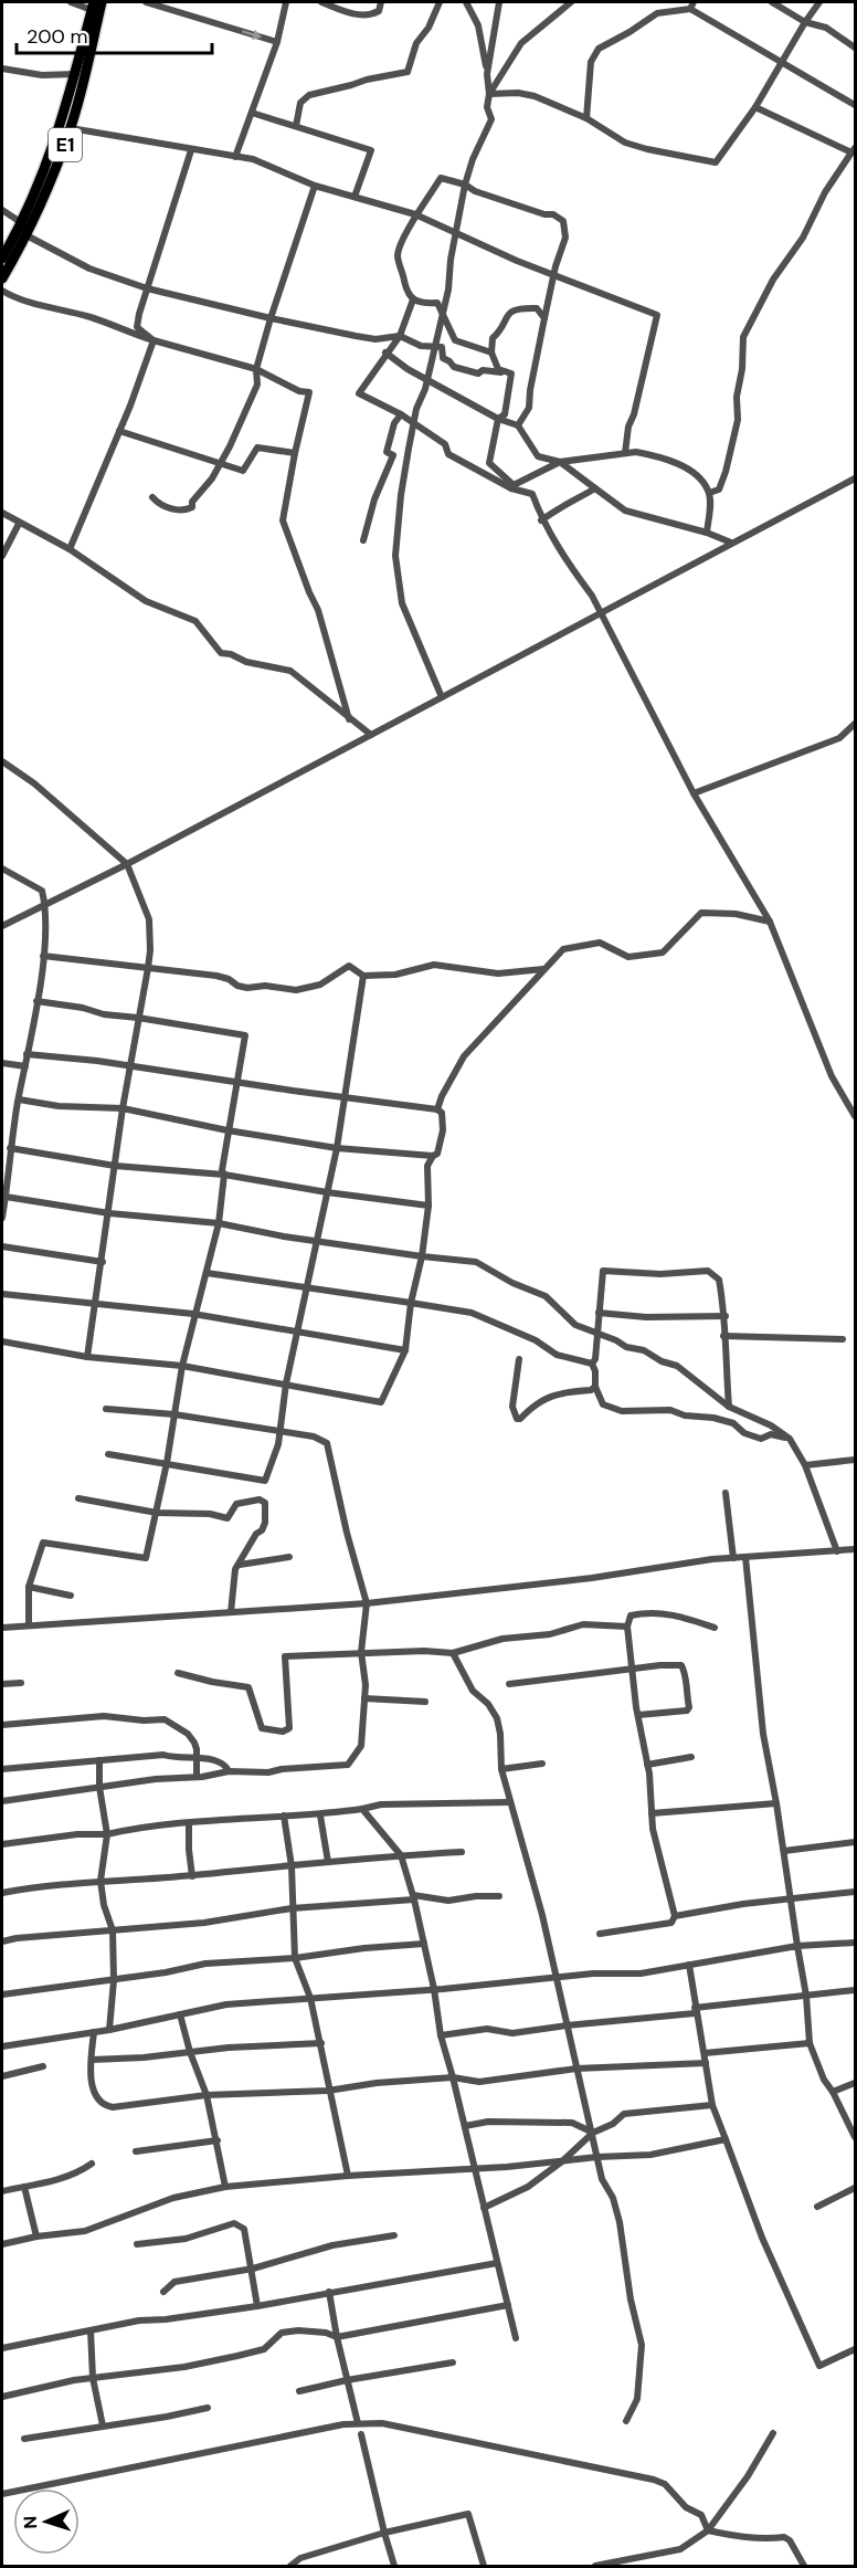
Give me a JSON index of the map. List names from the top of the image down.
{
  "streets": {
    "highway": ["E1"]
  },
  "scale_bar": "200 m",
  "north": "left"
}
